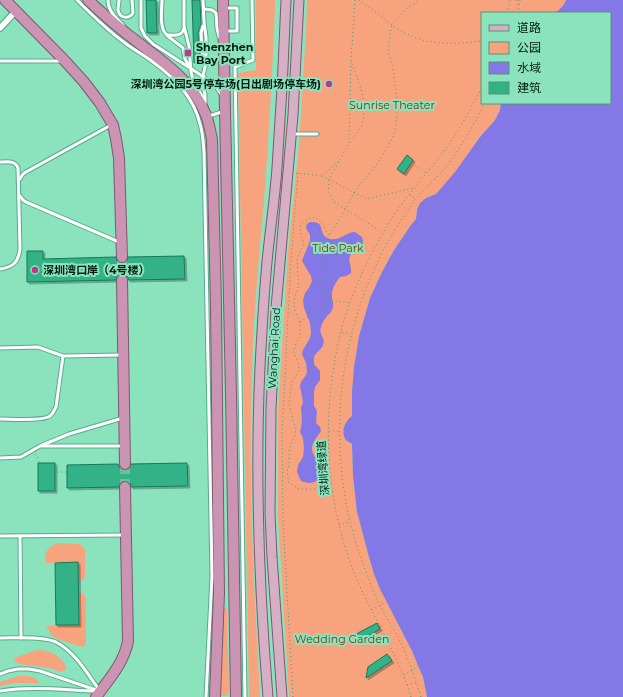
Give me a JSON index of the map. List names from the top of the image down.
{
  "streets": {
    "main road": ["Wanghai Road"],
    "path": ["深圳湾绿道"]
  },
  "parks": ["Sunrise Theater", "Tide Park", "Wedding Garden"],
  "places": {
    "transit": ["Shenzhen Bay Port"],
    "other": ["深圳湾公园5号停车场(日出剧场停车场)", "深圳湾口岸（4号楼）"]
  },
  "legend": [
    "道路",
    "公园",
    "水域",
    "建筑"
  ]
}
